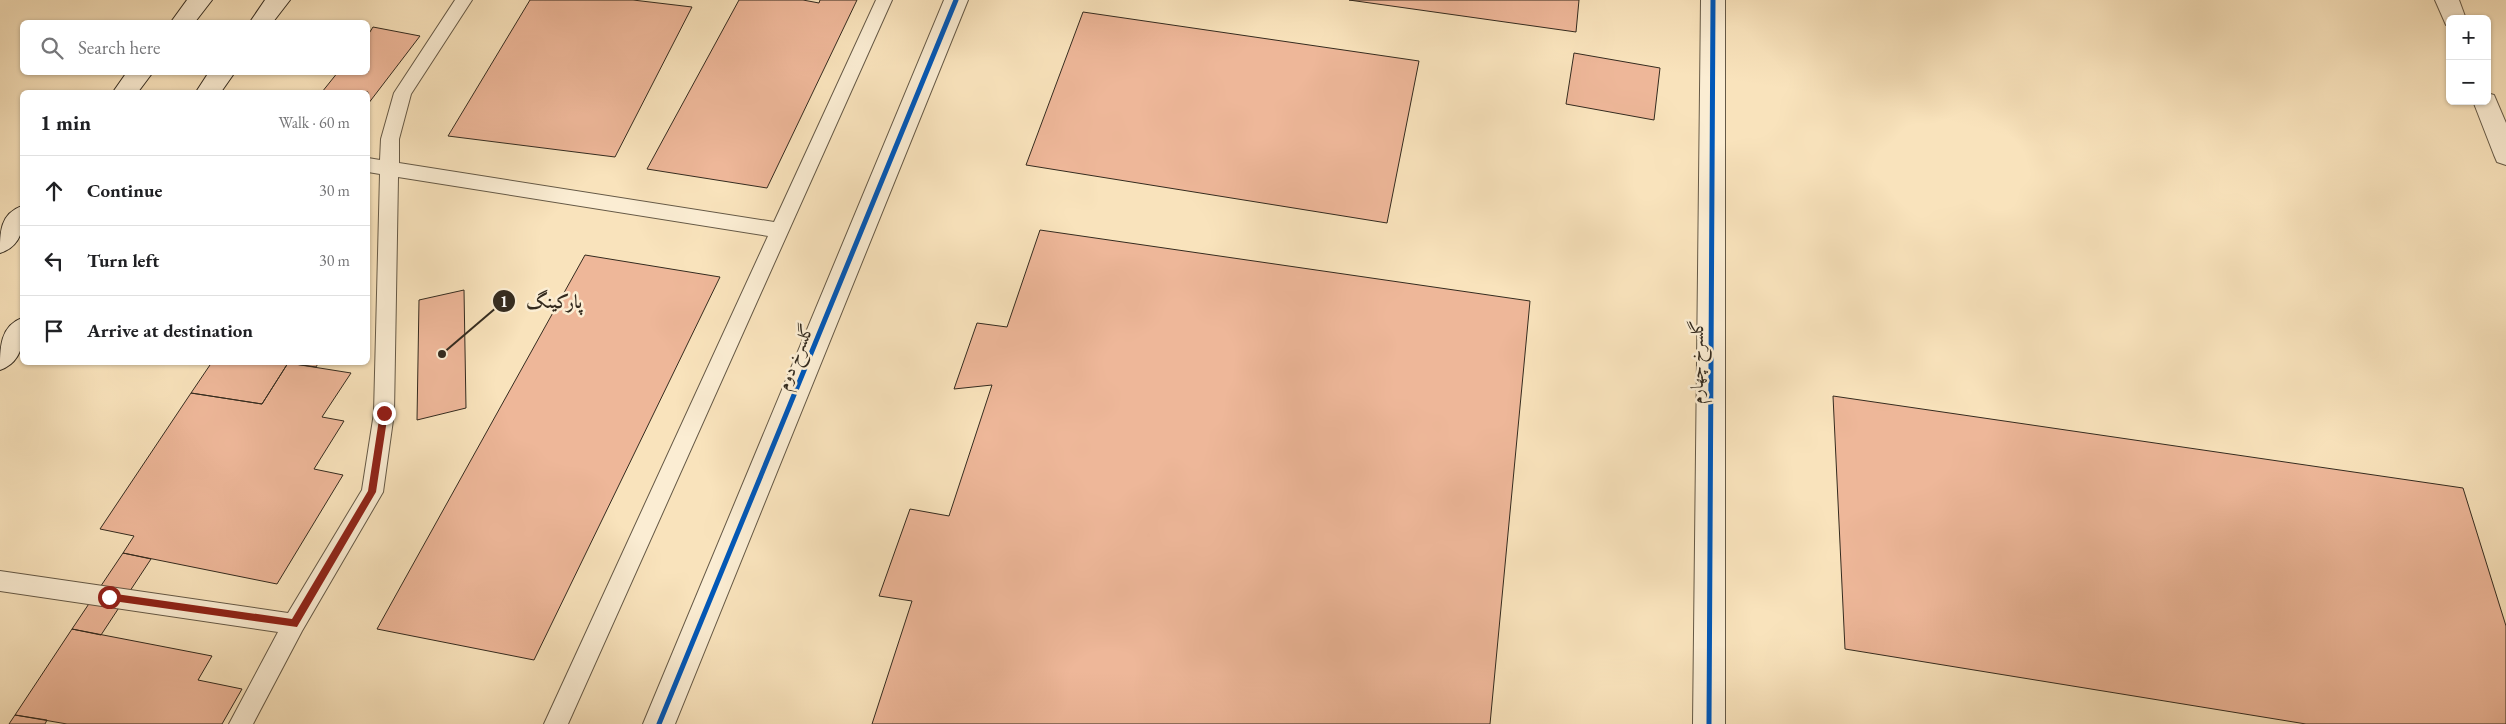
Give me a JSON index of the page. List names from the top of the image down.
{
  "streets": {
    "street": ["گلسرخ دوم", "گلسرخ چهارم"]
  },
  "places": ["پارکینگ"],
  "page": {
    "map_buttons": ["+", "−"],
    "search": "Search here",
    "heading": ["1 min", "Walk · 60 m"],
    "list": [
      ["Continue", "30 m"],
      ["Turn left", "30 m"],
      "Arrive at destination"
    ]
  }
}
